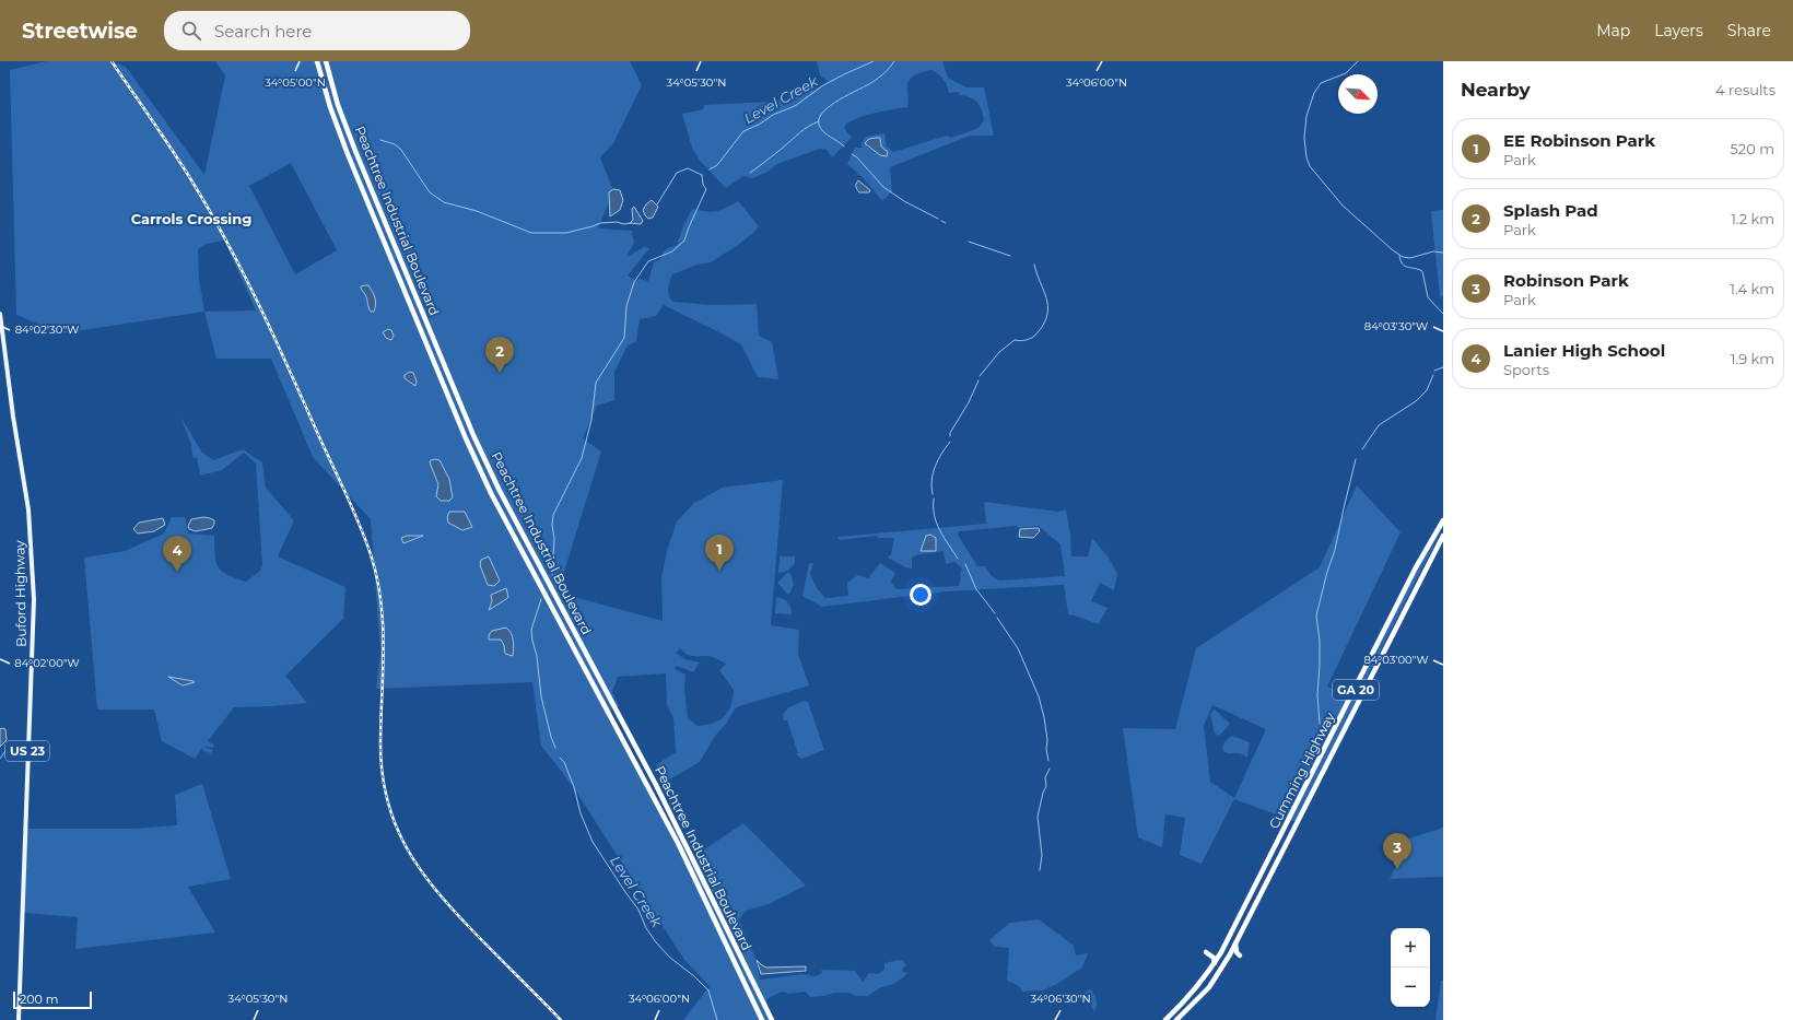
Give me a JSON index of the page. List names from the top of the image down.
{
  "streets": {
    "highway": ["Peachtree Industrial Boulevard", "GA 20", "Cumming Highway"],
    "main road": ["Buford Highway", "US 23"]
  },
  "districts": ["Carrols Crossing"],
  "water": ["Level Creek"],
  "scale_bar": "200 m",
  "north": "bottom right",
  "page": {
    "header": "Streetwise",
    "search": "Search here",
    "nav": ["Map", "Layers", "Share"],
    "heading": ["Nearby", "4 results"],
    "list": [
      {
        "mark": "1",
        "name": "EE Robinson Park",
        "note": "Park",
        "value": "520 m"
      },
      {
        "mark": "2",
        "name": "Splash Pad",
        "note": "Park",
        "value": "1.2 km"
      },
      {
        "mark": "3",
        "name": "Robinson Park",
        "note": "Park",
        "value": "1.4 km"
      },
      {
        "mark": "4",
        "name": "Lanier High School",
        "note": "Sports",
        "value": "1.9 km"
      }
    ],
    "pins": [
      "2",
      "1",
      "4",
      "3"
    ],
    "map_buttons": ["+", "−"],
    "scale": "200 m"
  },
  "coordinates": [
    "34°05'00\"N",
    "34°05'30\"N",
    "34°06'00\"N",
    "84°03'30\"W",
    "84°02'30\"W",
    "84°03'00\"W",
    "84°02'00\"W",
    "34°06'30\"N"
  ]
}
